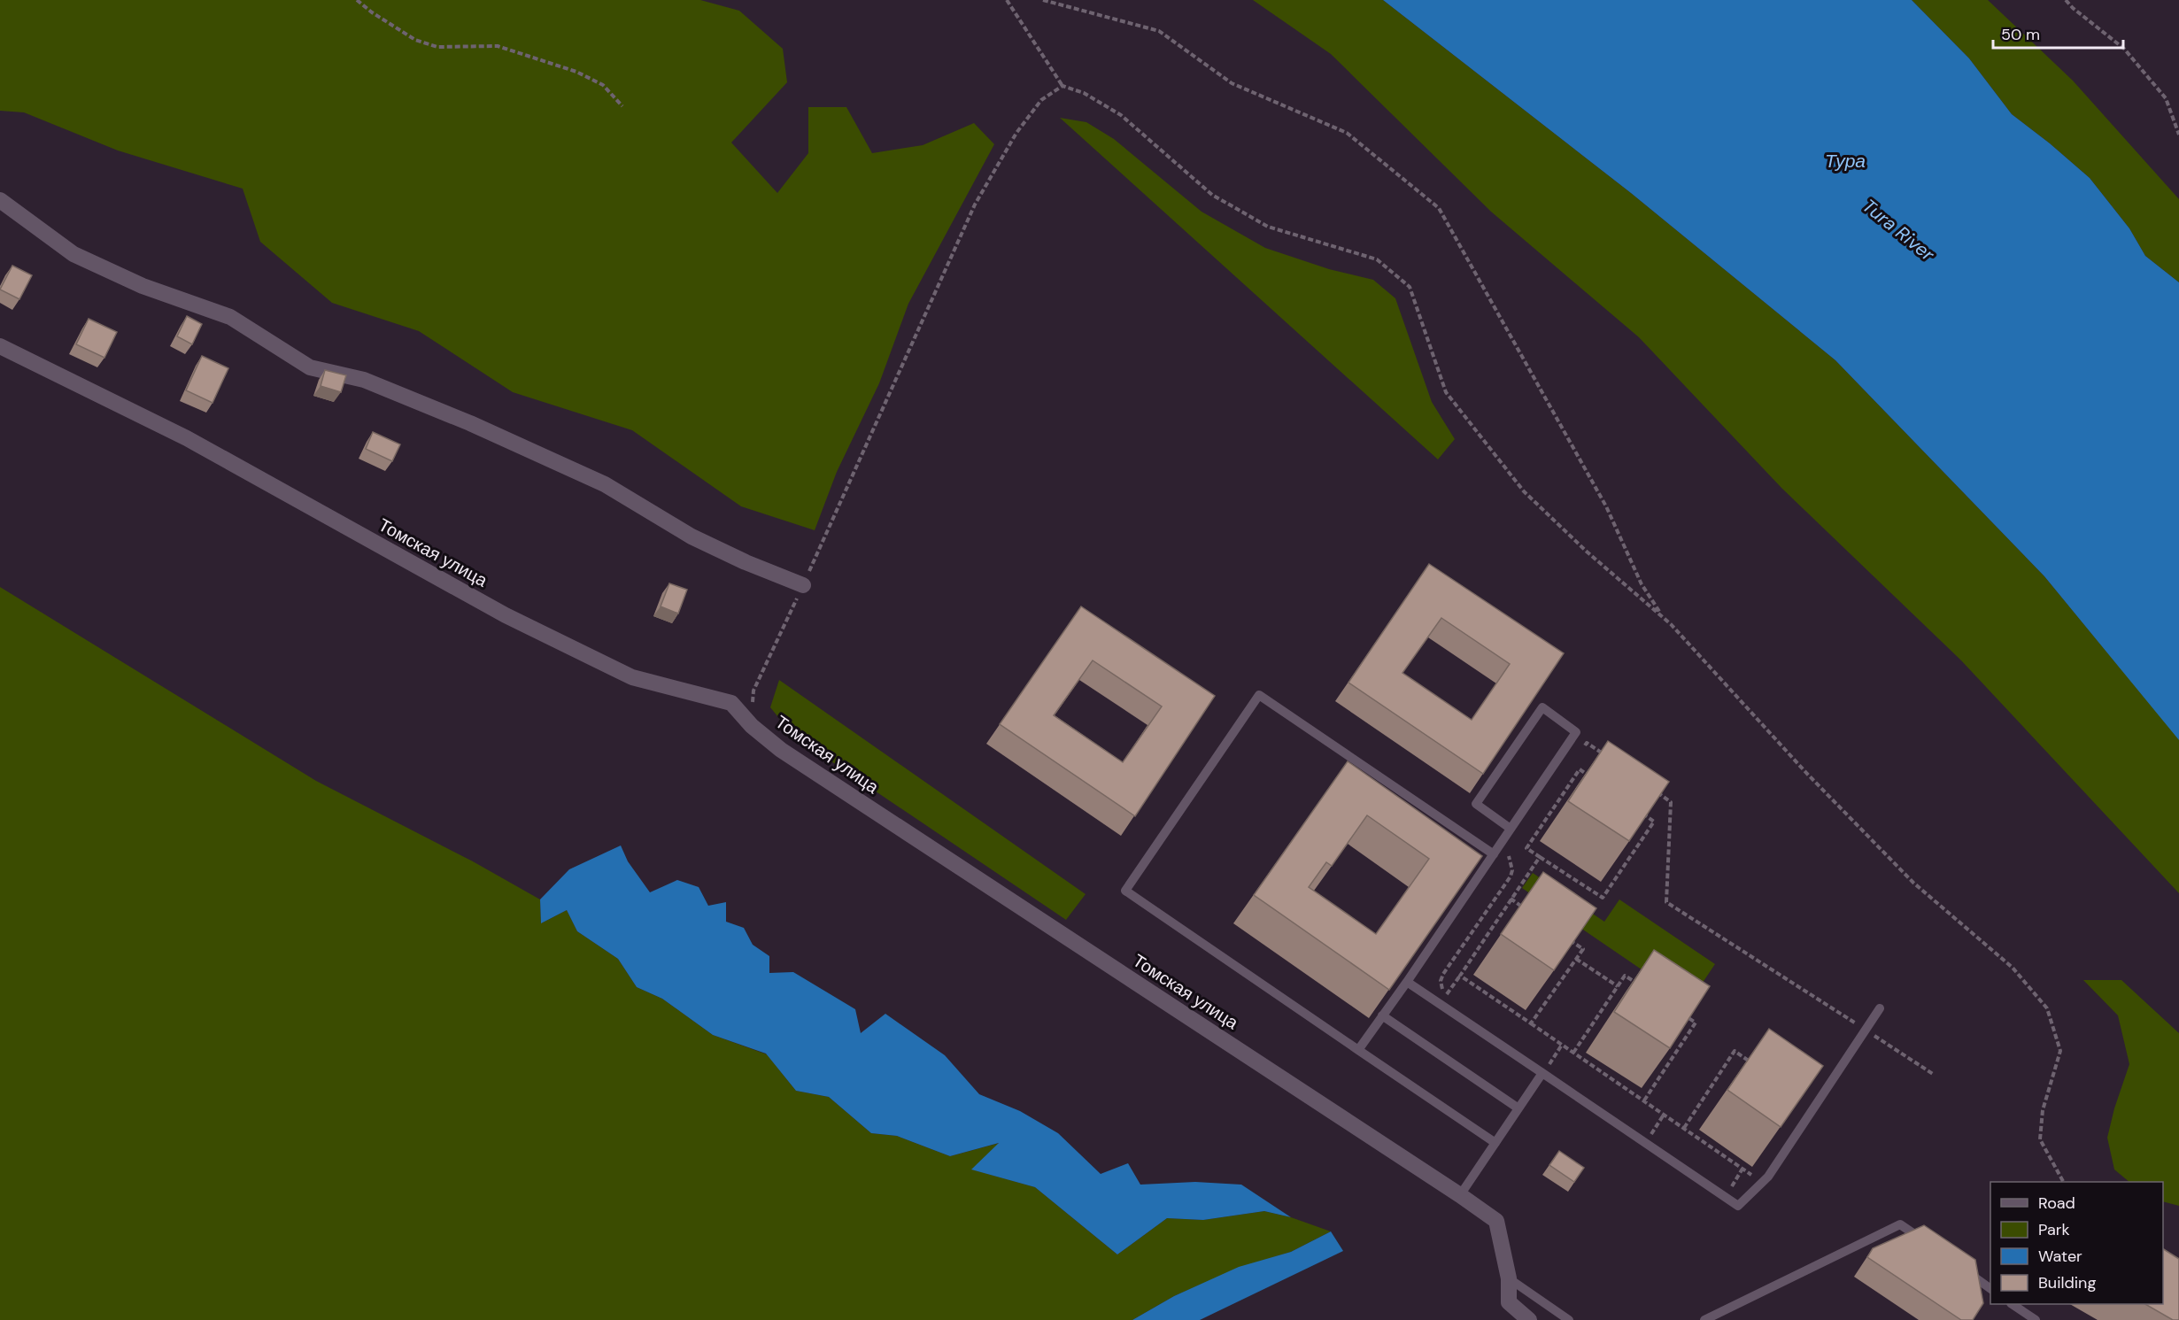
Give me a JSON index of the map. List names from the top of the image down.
{
  "streets": {
    "street": ["Томская улица"]
  },
  "water": ["Тура", "Tura River"],
  "legend": [
    "Road",
    "Park",
    "Water",
    "Building"
  ],
  "scale_bar": "50 m"
}
